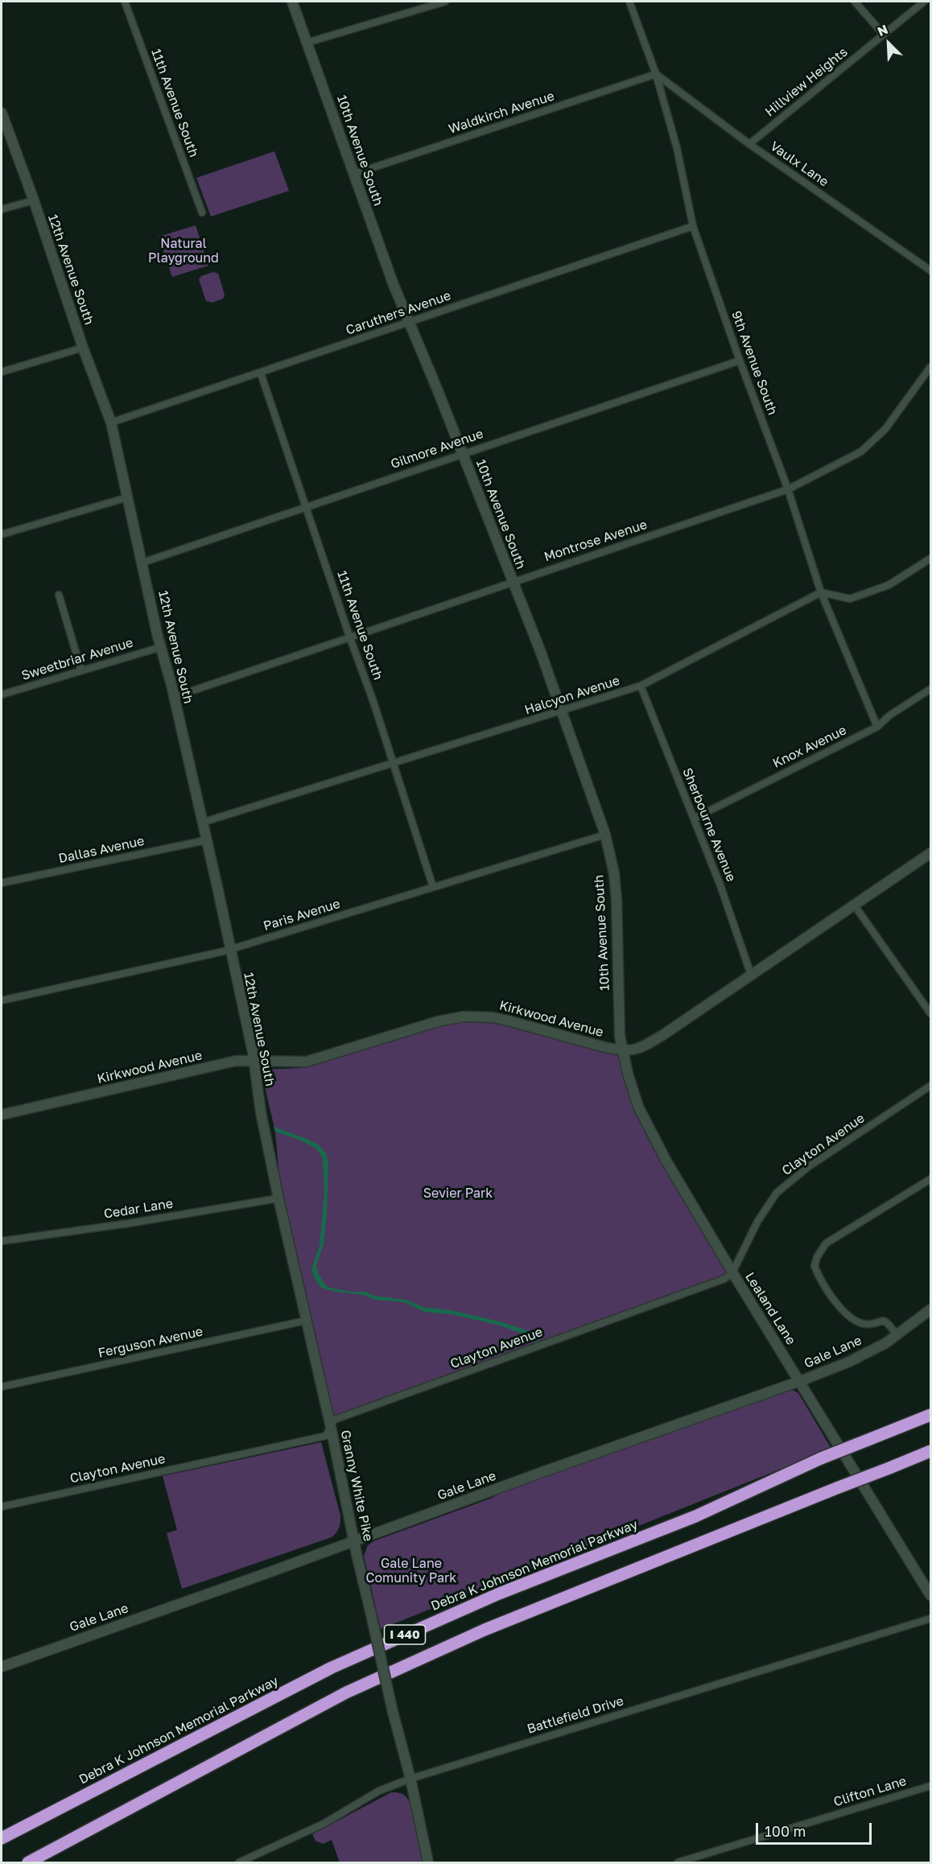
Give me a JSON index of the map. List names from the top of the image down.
{
  "streets": {
    "highway": ["Debra K Johnson Memorial Parkway", "I 440"],
    "street": [
      "Hillview Heights",
      "11th Avenue South",
      "Waldkirch Avenue",
      "10th Avenue South",
      "Vaulx Lane",
      "12th Avenue South",
      "Caruthers Avenue",
      "9th Avenue South",
      "Gilmore Avenue",
      "Montrose Avenue",
      "Sweetbriar Avenue",
      "Halcyon Avenue",
      "Knox Avenue",
      "Sherbourne Avenue",
      "Dallas Avenue",
      "Paris Avenue",
      "Kirkwood Avenue",
      "Clayton Avenue",
      "Cedar Lane",
      "Lealand Lane",
      "Ferguson Avenue",
      "Gale Lane",
      "Granny White Pike",
      "Battlefield Drive",
      "Clifton Lane"
    ]
  },
  "crossings": [
    ["Hillview Heights", "Vaulx Lane"],
    ["11th Avenue South", "Caruthers Avenue"],
    ["11th Avenue South", "Gilmore Avenue"],
    ["11th Avenue South", "Montrose Avenue"],
    ["11th Avenue South", "Halcyon Avenue"],
    ["11th Avenue South", "Paris Avenue"],
    ["Waldkirch Avenue", "10th Avenue South"],
    ["Waldkirch Avenue", "Vaulx Lane"],
    ["Waldkirch Avenue", "9th Avenue South"],
    ["10th Avenue South", "Caruthers Avenue"],
    ["10th Avenue South", "Gilmore Avenue"],
    ["10th Avenue South", "Montrose Avenue"],
    ["10th Avenue South", "Halcyon Avenue"],
    ["10th Avenue South", "Paris Avenue"],
    ["10th Avenue South", "Kirkwood Avenue"],
    ["10th Avenue South", "Lealand Lane"],
    ["Vaulx Lane", "9th Avenue South"],
    ["12th Avenue South", "Caruthers Avenue"],
    ["12th Avenue South", "Gilmore Avenue"],
    ["12th Avenue South", "Montrose Avenue"],
    ["12th Avenue South", "Sweetbriar Avenue"],
    ["12th Avenue South", "Halcyon Avenue"],
    ["12th Avenue South", "Dallas Avenue"],
    ["12th Avenue South", "Paris Avenue"],
    ["12th Avenue South", "Kirkwood Avenue"],
    ["12th Avenue South", "Cedar Lane"],
    ["12th Avenue South", "Granny White Pike"],
    ["Caruthers Avenue", "9th Avenue South"],
    ["9th Avenue South", "Gilmore Avenue"],
    ["9th Avenue South", "Montrose Avenue"],
    ["9th Avenue South", "Halcyon Avenue"],
    ["9th Avenue South", "Knox Avenue"],
    ["Halcyon Avenue", "Sherbourne Avenue"],
    ["Knox Avenue", "Sherbourne Avenue"],
    ["Sherbourne Avenue", "Kirkwood Avenue"],
    ["Kirkwood Avenue", "Lealand Lane"],
    ["Clayton Avenue", "Lealand Lane"],
    ["Clayton Avenue", "Granny White Pike"],
    ["Cedar Lane", "Granny White Pike"],
    ["Lealand Lane", "Gale Lane"],
    ["Ferguson Avenue", "Granny White Pike"],
    ["Gale Lane", "Granny White Pike"],
    ["Granny White Pike", "Battlefield Drive"]
  ],
  "parks": ["Natural Playground", "Sevier Park", "Gale Lane Comunity Park"],
  "scale_bar": "100 m",
  "north": "top left"
}
